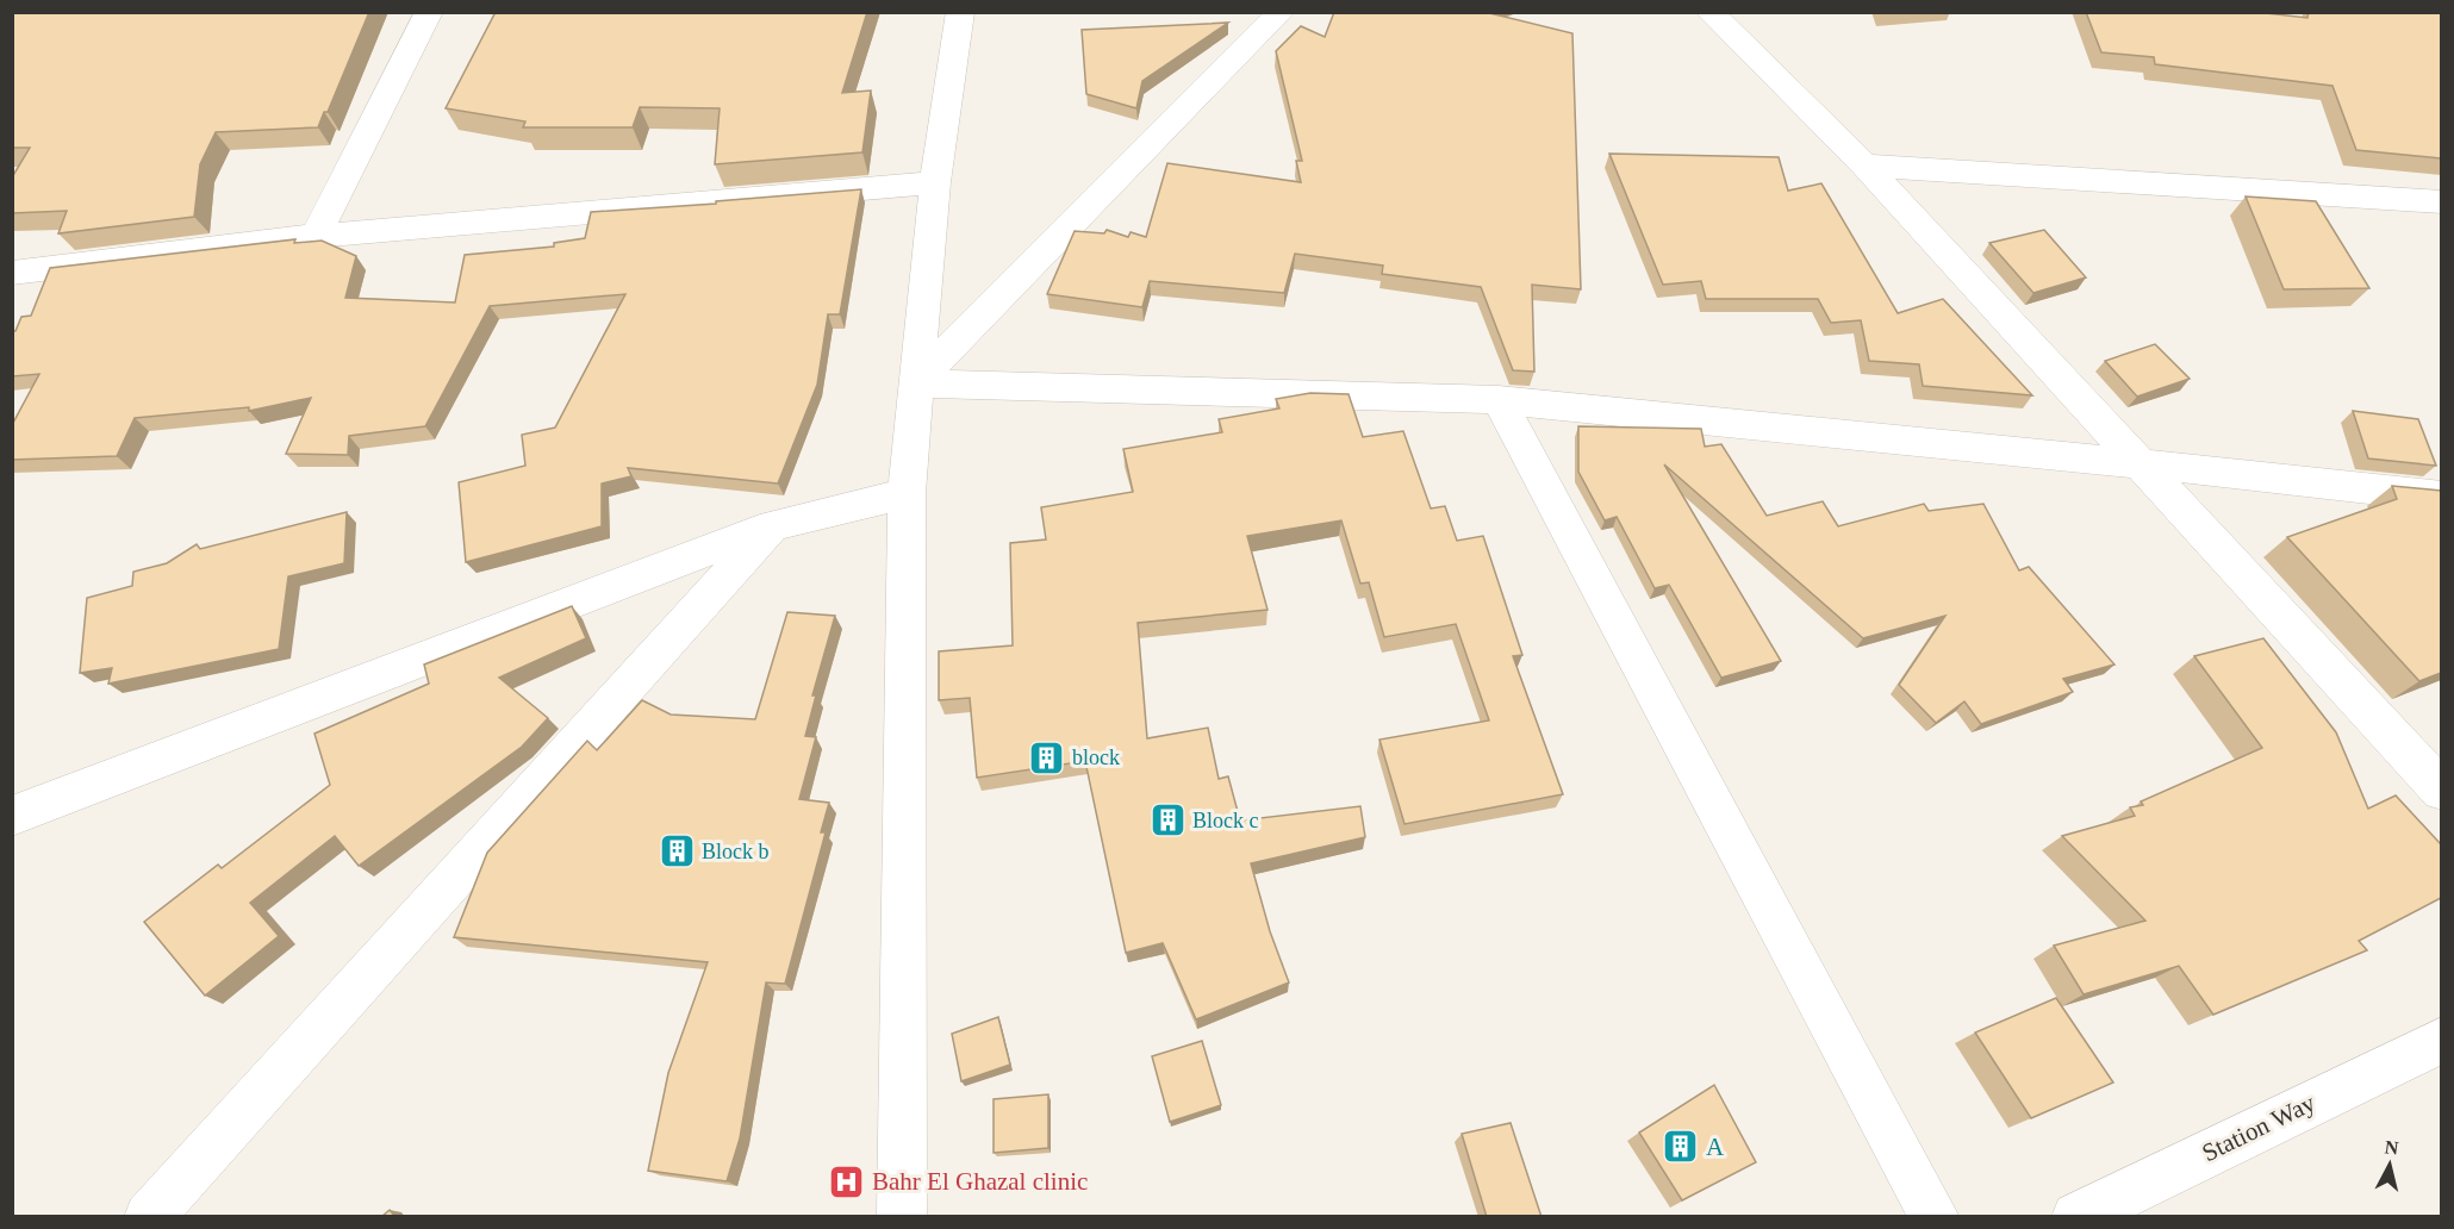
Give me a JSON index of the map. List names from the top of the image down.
{
  "streets": {
    "street": ["Station Way"]
  },
  "places": {
    "building": [
      "block",
      "Block c",
      "Block b",
      "A"
    ],
    "hospital": ["Bahr El Ghazal clinic"]
  },
  "north": "top"
}
